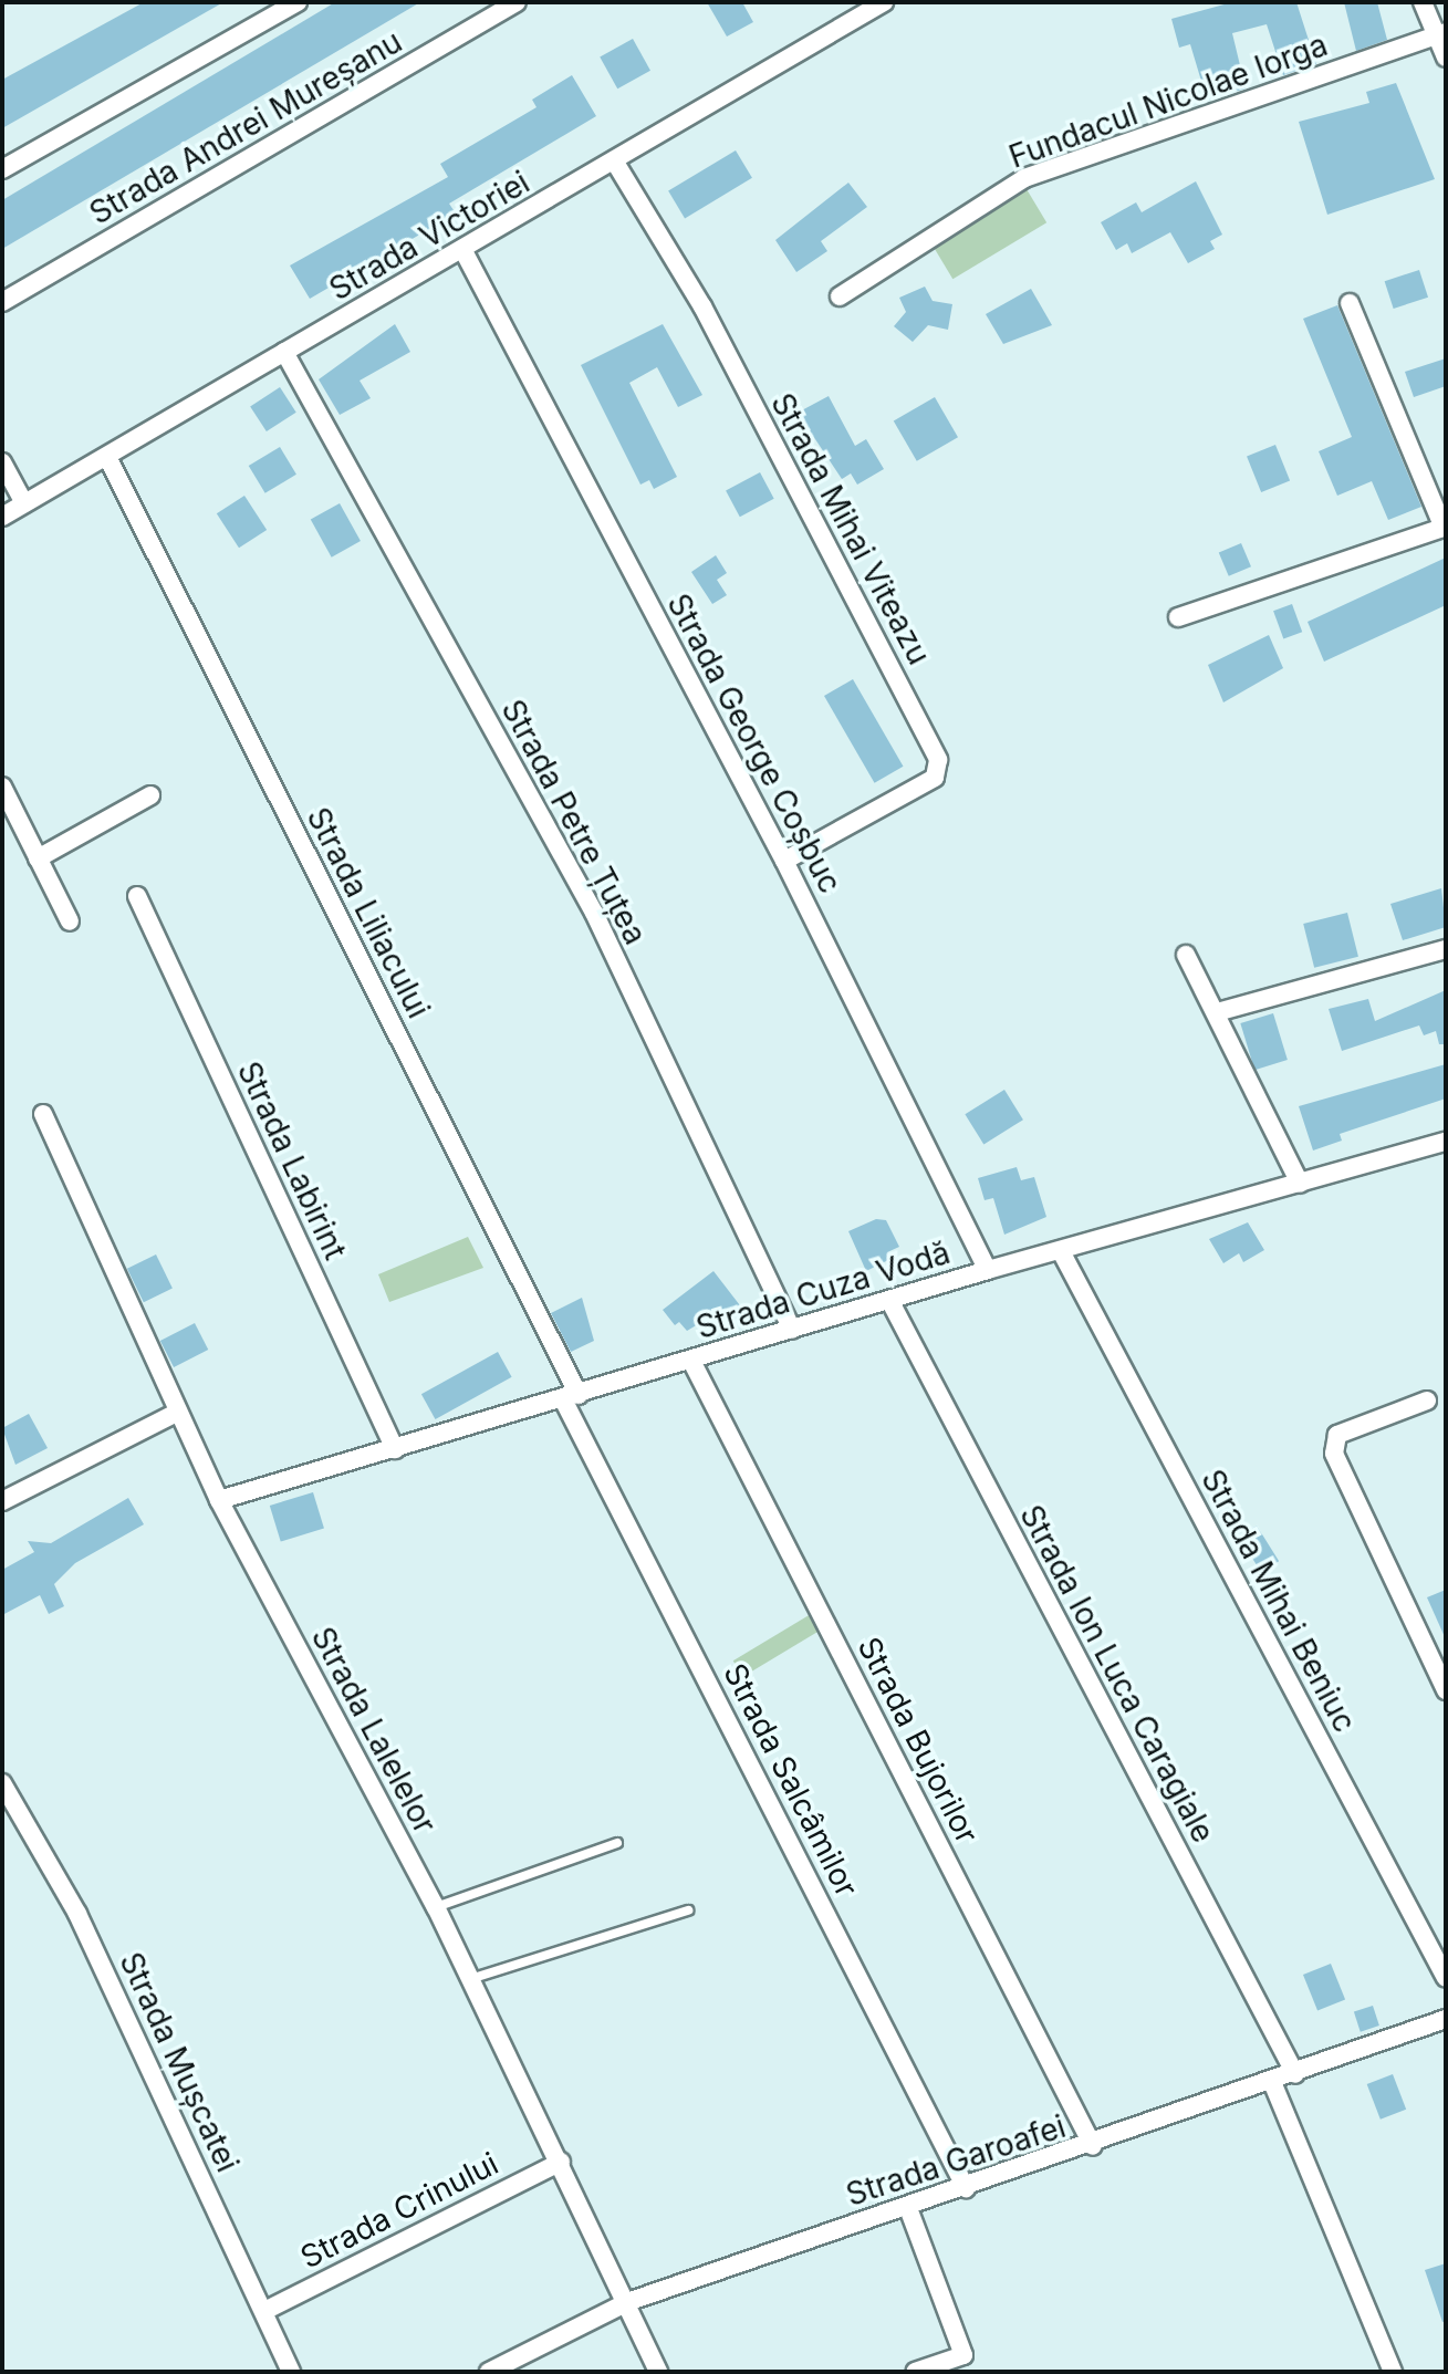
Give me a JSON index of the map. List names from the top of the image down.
{
  "streets": {
    "street": [
      "Fundacul Nicolae Iorga",
      "Strada Andrei Mureșanu",
      "Strada Victoriei",
      "Strada Mihai Viteazu",
      "Strada George Coșbuc",
      "Strada Petre Țuțea",
      "Strada Liliacului",
      "Strada Labirint",
      "Strada Cuza Vodă",
      "Strada Mihai Beniuc",
      "Strada Ion Luca Caragiale",
      "Strada Lalelelor",
      "Strada Bujorilor",
      "Strada Salcâmilor",
      "Strada Mușcatei",
      "Strada Garoafei",
      "Strada Crinului"
    ]
  },
  "crossings": [
    ["Strada Victoriei", "Strada Mihai Viteazu"],
    ["Strada Victoriei", "Strada George Coșbuc"],
    ["Strada Victoriei", "Strada Petre Țuțea"],
    ["Strada Victoriei", "Strada Liliacului"],
    ["Strada Mihai Viteazu", "Strada George Coșbuc"],
    ["Strada George Coșbuc", "Strada Cuza Vodă"],
    ["Strada Petre Țuțea", "Strada Cuza Vodă"],
    ["Strada Liliacului", "Strada Cuza Vodă"],
    ["Strada Liliacului", "Strada Salcâmilor"],
    ["Strada Labirint", "Strada Cuza Vodă"],
    ["Strada Cuza Vodă", "Strada Mihai Beniuc"],
    ["Strada Cuza Vodă", "Strada Ion Luca Caragiale"],
    ["Strada Cuza Vodă", "Strada Lalelelor"],
    ["Strada Cuza Vodă", "Strada Bujorilor"],
    ["Strada Cuza Vodă", "Strada Salcâmilor"],
    ["Strada Ion Luca Caragiale", "Strada Garoafei"],
    ["Strada Lalelelor", "Strada Garoafei"],
    ["Strada Lalelelor", "Strada Crinului"],
    ["Strada Bujorilor", "Strada Garoafei"],
    ["Strada Salcâmilor", "Strada Garoafei"],
    ["Strada Mușcatei", "Strada Crinului"]
  ]
}
